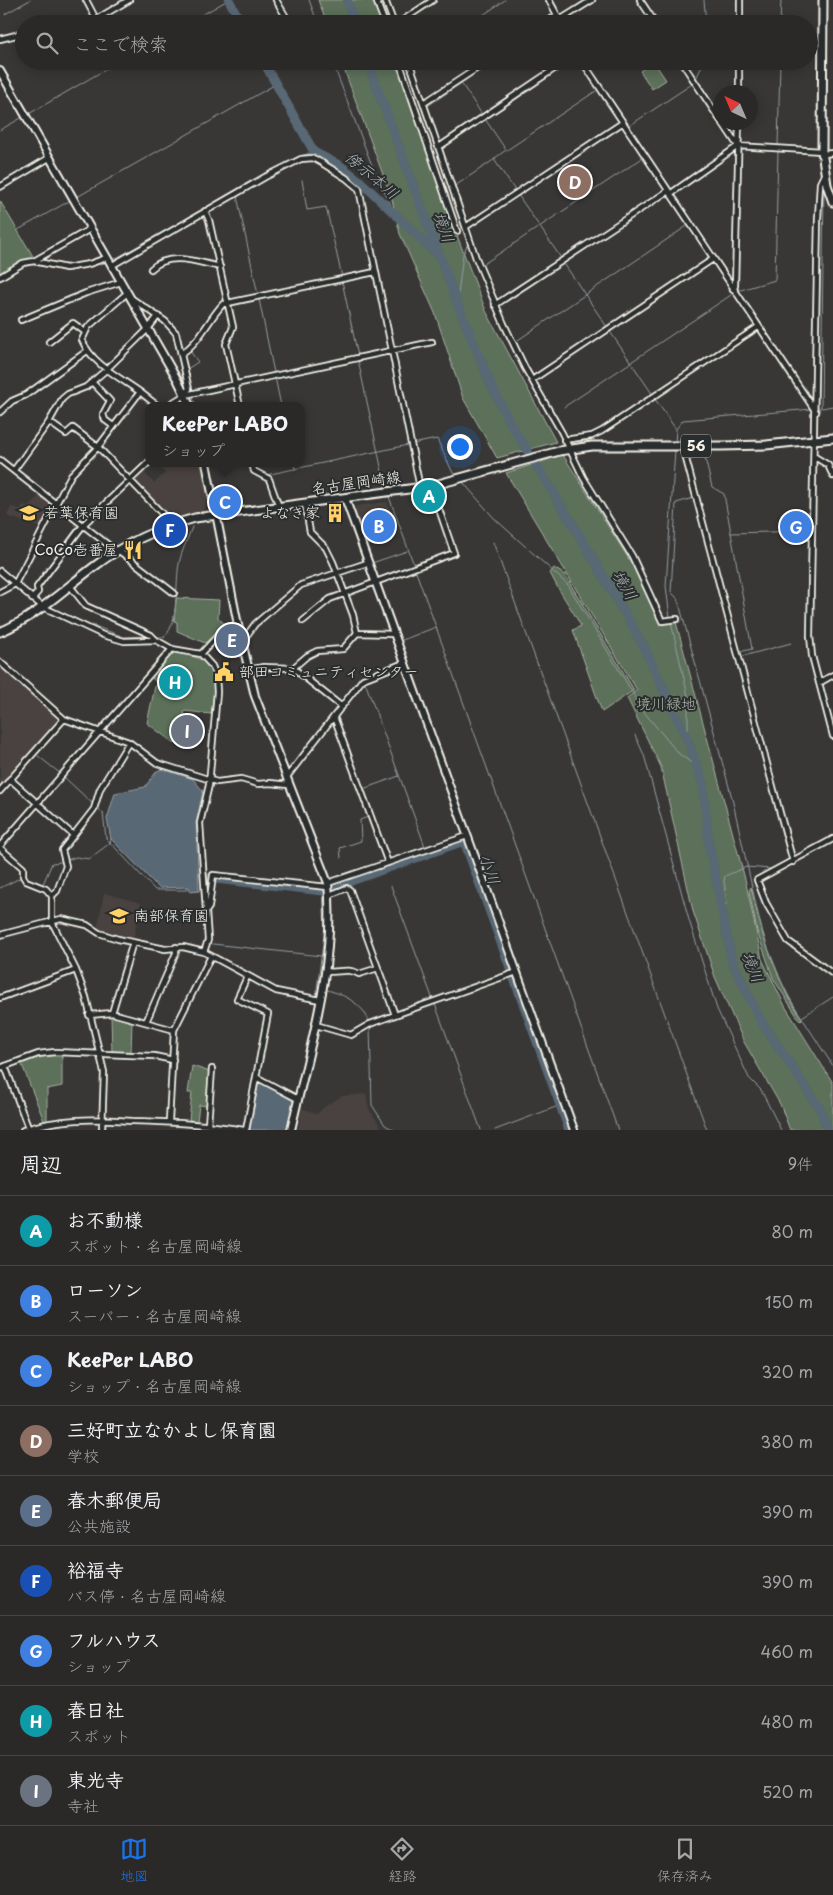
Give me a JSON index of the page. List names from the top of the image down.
{
  "streets": {
    "main road": ["56", "名古屋岡崎線"]
  },
  "water": ["傍示本川", "境川", "小川"],
  "parks": ["境川緑地"],
  "places": {
    "school or university": ["若葉保育園", "南部保育園"],
    "building": ["よなき家"],
    "restaurant": ["CoCo壱番屋"],
    "public building": ["部田コミュニティセンター"]
  },
  "north": "top left",
  "page": {
    "search": "ここで検索",
    "pins": [
      "D",
      "A",
      "C",
      "B",
      "G",
      "F",
      "E",
      "H",
      "I"
    ],
    "popup": ["KeePer LABO", "ショップ"],
    "heading": ["周辺", "9件"],
    "list": [
      {
        "mark": "A",
        "name": "お不動様",
        "note": "スポット · 名古屋岡崎線",
        "value": "80 m"
      },
      {
        "mark": "B",
        "name": "ローソン",
        "note": "スーパー · 名古屋岡崎線",
        "value": "150 m"
      },
      {
        "mark": "C",
        "name": "KeePer LABO",
        "note": "ショップ · 名古屋岡崎線",
        "value": "320 m"
      },
      {
        "mark": "D",
        "name": "三好町立なかよし保育園",
        "note": "学校",
        "value": "380 m"
      },
      {
        "mark": "E",
        "name": "春木郵便局",
        "note": "公共施設",
        "value": "390 m"
      },
      {
        "mark": "F",
        "name": "裕福寺",
        "note": "バス停 · 名古屋岡崎線",
        "value": "390 m"
      },
      {
        "mark": "G",
        "name": "フルハウス",
        "note": "ショップ",
        "value": "460 m"
      },
      {
        "mark": "H",
        "name": "春日社",
        "note": "スポット",
        "value": "480 m"
      },
      {
        "mark": "I",
        "name": "東光寺",
        "note": "寺社",
        "value": "520 m"
      }
    ],
    "nav": ["地図", "経路", "保存済み"]
  }
}
